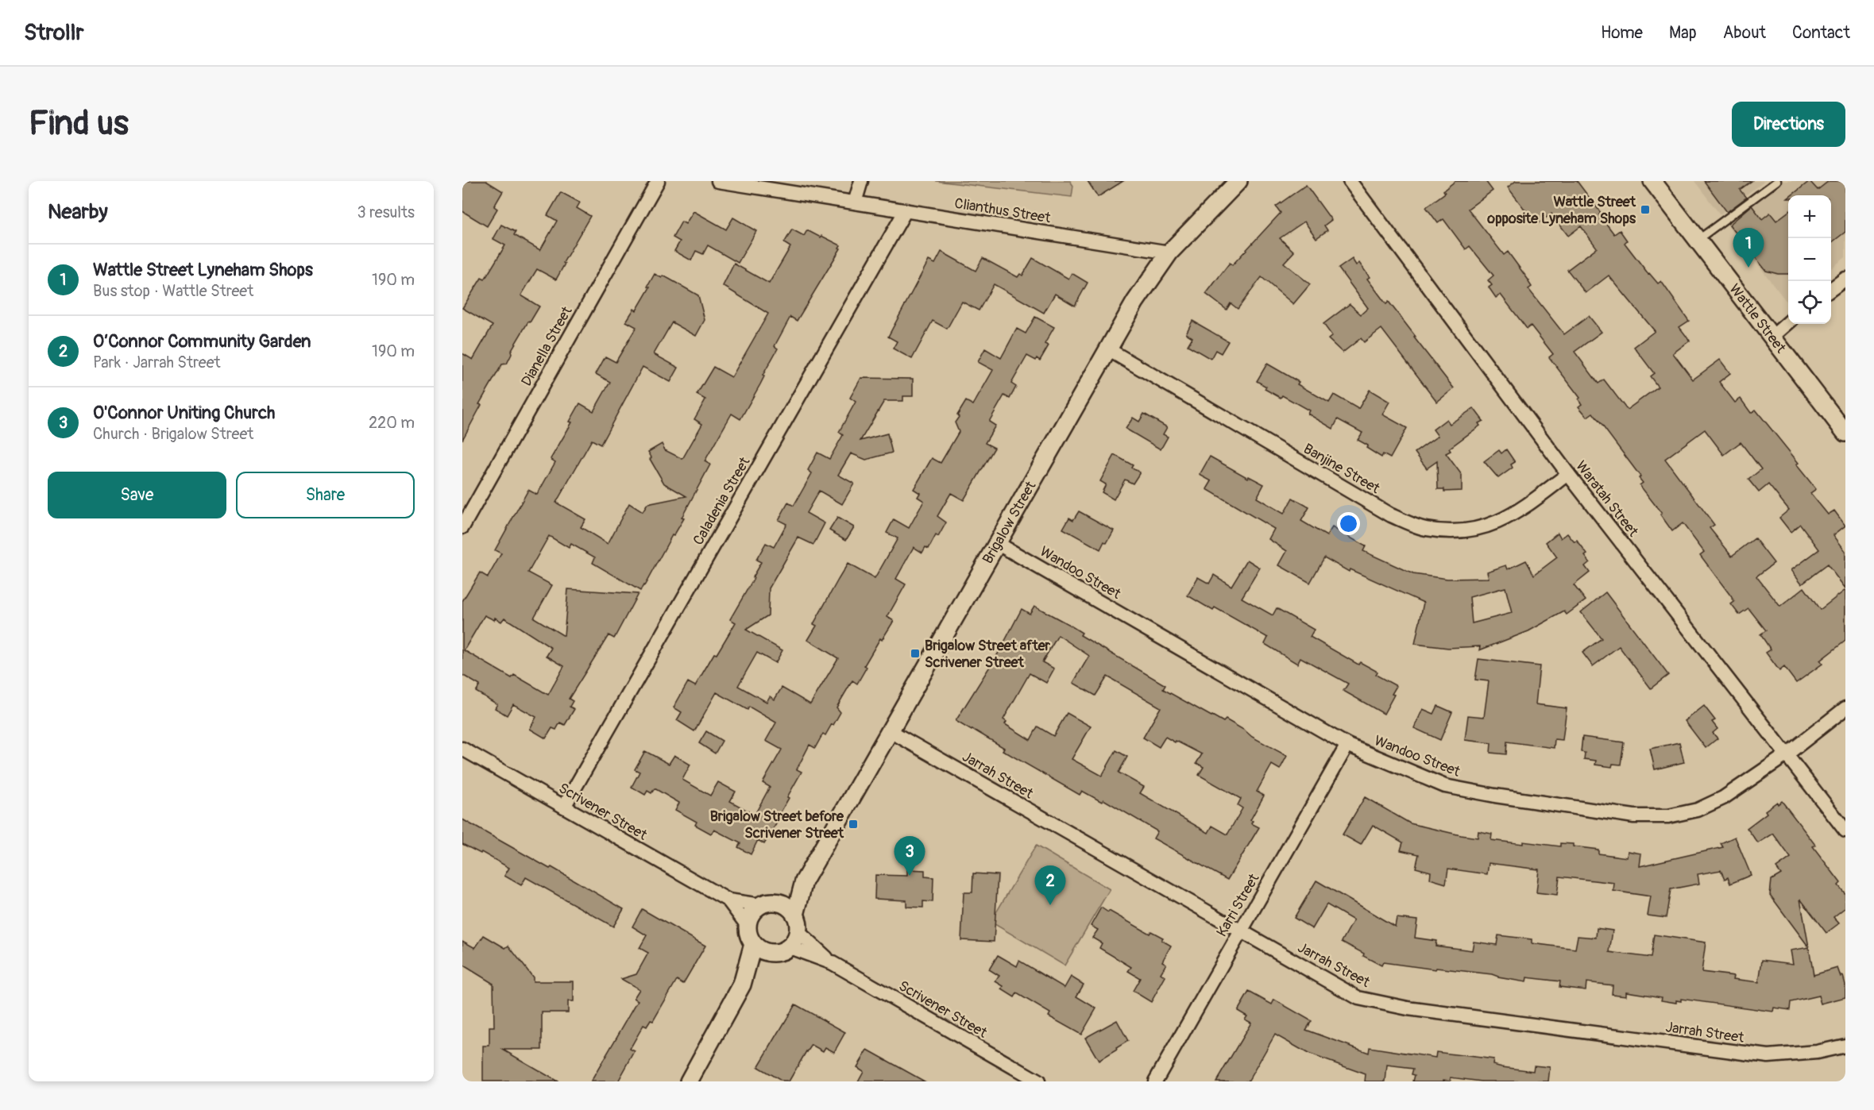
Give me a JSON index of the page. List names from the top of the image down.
{
  "streets": {
    "street": [
      "Clianthus Street",
      "Wattle Street",
      "Dianella Street",
      "Banjine Street",
      "Waratah Street",
      "Caladenia Street",
      "Brigalow Street",
      "Wandoo Street",
      "Jarrah Street",
      "Scrivener Street",
      "Karri Street"
    ]
  },
  "crossings": [
    ["Clianthus Street", "Caladenia Street"],
    ["Clianthus Street", "Brigalow Street"],
    ["Banjine Street", "Waratah Street"],
    ["Banjine Street", "Brigalow Street"],
    ["Waratah Street", "Wandoo Street"],
    ["Caladenia Street", "Scrivener Street"],
    ["Brigalow Street", "Wandoo Street"],
    ["Brigalow Street", "Jarrah Street"],
    ["Brigalow Street", "Scrivener Street"],
    ["Wandoo Street", "Karri Street"],
    ["Jarrah Street", "Karri Street"]
  ],
  "places": {
    "transit": ["Wattle Street opposite Lyneham Shops", "Brigalow Street after Scrivener Street", "Brigalow Street before Scrivener Street"]
  },
  "page": {
    "header": "Strollr",
    "nav": [
      "Home",
      "Map",
      "About",
      "Contact"
    ],
    "buttons": [
      "Directions",
      ["Save", "Share"]
    ],
    "title": "Find us",
    "heading": ["Nearby", "3 results"],
    "map_buttons": ["+", "−"],
    "pins": ["1", "3", "2"],
    "list": [
      {
        "mark": "1",
        "name": "Wattle Street Lyneham Shops",
        "note": "Bus stop · Wattle Street",
        "value": "190 m"
      },
      {
        "mark": "2",
        "name": "O’Connor Community Garden",
        "note": "Park · Jarrah Street",
        "value": "190 m"
      },
      {
        "mark": "3",
        "name": "O'Connor Uniting Church",
        "note": "Church · Brigalow Street",
        "value": "220 m"
      }
    ]
  }
}
